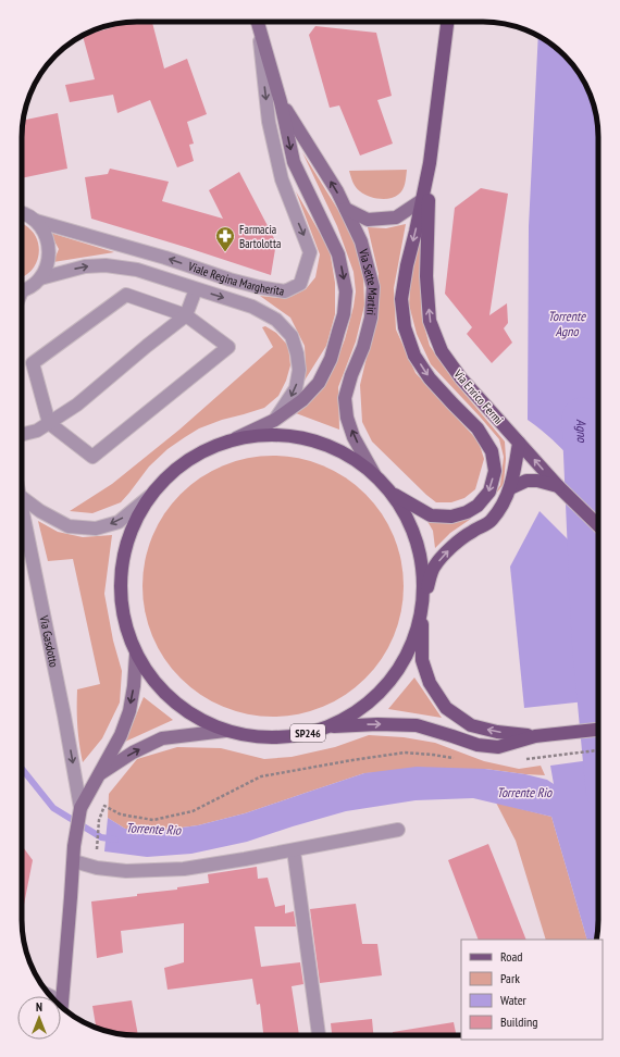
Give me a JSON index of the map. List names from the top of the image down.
{
  "streets": {
    "main road": ["Via Sette Martiri", "Via Enrico Fermi", "SP246"],
    "street": ["Viale Regina Margherita", "Via Gasdotto"]
  },
  "crossings": [
    ["Viale Regina Margherita", "Via Sette Martiri"],
    ["Via Sette Martiri", "SP246"],
    ["Via Enrico Fermi", "SP246"]
  ],
  "one_way": ["Via Gasdotto"],
  "water": ["Torrente Agno", "Agno", "Torrente Rio"],
  "places": {
    "pharmacy": ["Farmacia Bartolotta"]
  },
  "legend": [
    "Road",
    "Park",
    "Water",
    "Building"
  ],
  "north": "top"
}
